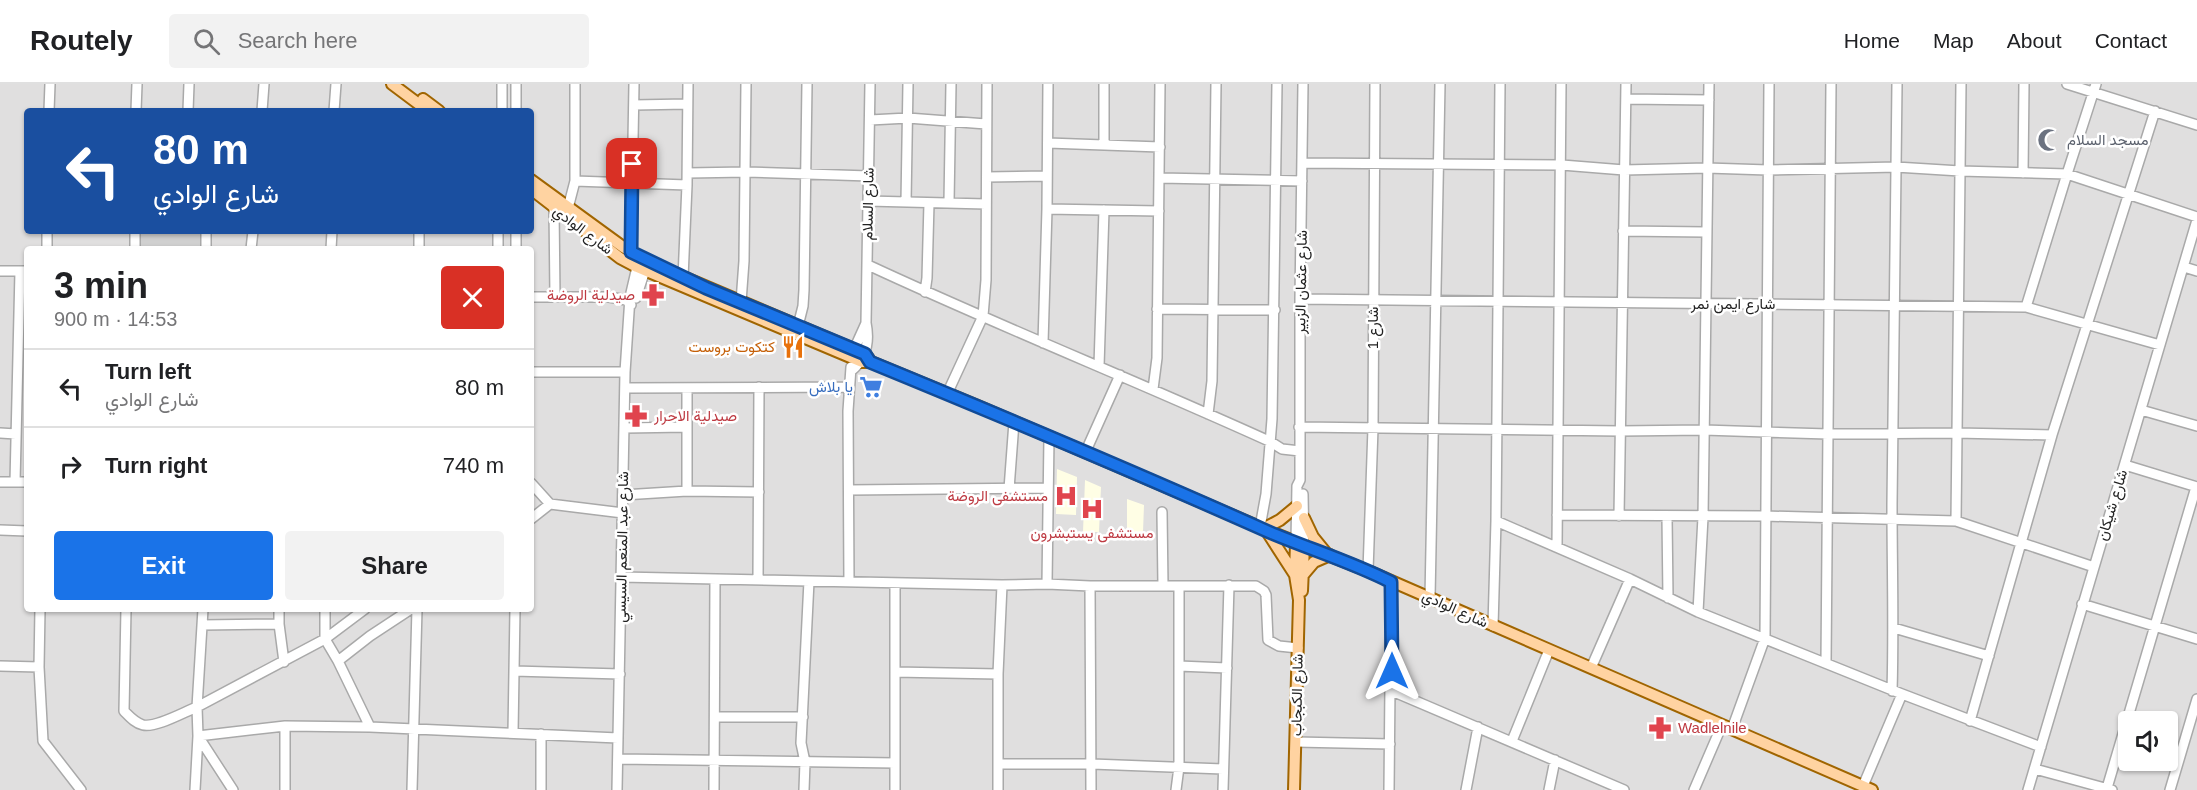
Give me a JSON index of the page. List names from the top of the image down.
{
  "streets": {
    "main road": ["شارع الوادي", "شارع الكبجاب"],
    "street": [
      "شارع السلام",
      "شارع عثمان الزبير",
      "شارع ايمن نمر",
      "شارع 1",
      "شارع شيكان",
      "شارع عبد المنعم السيسي"
    ]
  },
  "crossings": [
    ["شارع السلام", "شارع الوادي"],
    ["شارع الوادي", "شارع عثمان الزبير"],
    ["شارع الوادي", "شارع 1"],
    ["شارع الوادي", "شارع عبد المنعم السيسي"],
    ["شارع عثمان الزبير", "شارع ايمن نمر"],
    ["شارع ايمن نمر", "شارع 1"],
    ["شارع ايمن نمر", "شارع شيكان"]
  ],
  "places": {
    "mosque": ["مسجد السلام"],
    "pharmacy": ["صيدلية الروضة", "صيدلية الاحرار", "Wadlelnile"],
    "restaurant": ["كتكوت بروست"],
    "supermarket": ["يا بلاش"],
    "hospital": ["مستشفى الروضة", "مستشفى يستبشرون"]
  },
  "page": {
    "header": "Routely",
    "search": "Search here",
    "nav": [
      "Home",
      "Map",
      "About",
      "Contact"
    ],
    "turn": ["80 m", "شارع الوادي"],
    "heading": ["3 min", "900 m · 14:53"],
    "list": [
      {
        "name": "Turn left",
        "note": "شارع الوادي",
        "value": "80 m"
      },
      {
        "name": "Turn right",
        "value": "740 m"
      }
    ],
    "buttons": ["Exit", "Share"]
  }
}
